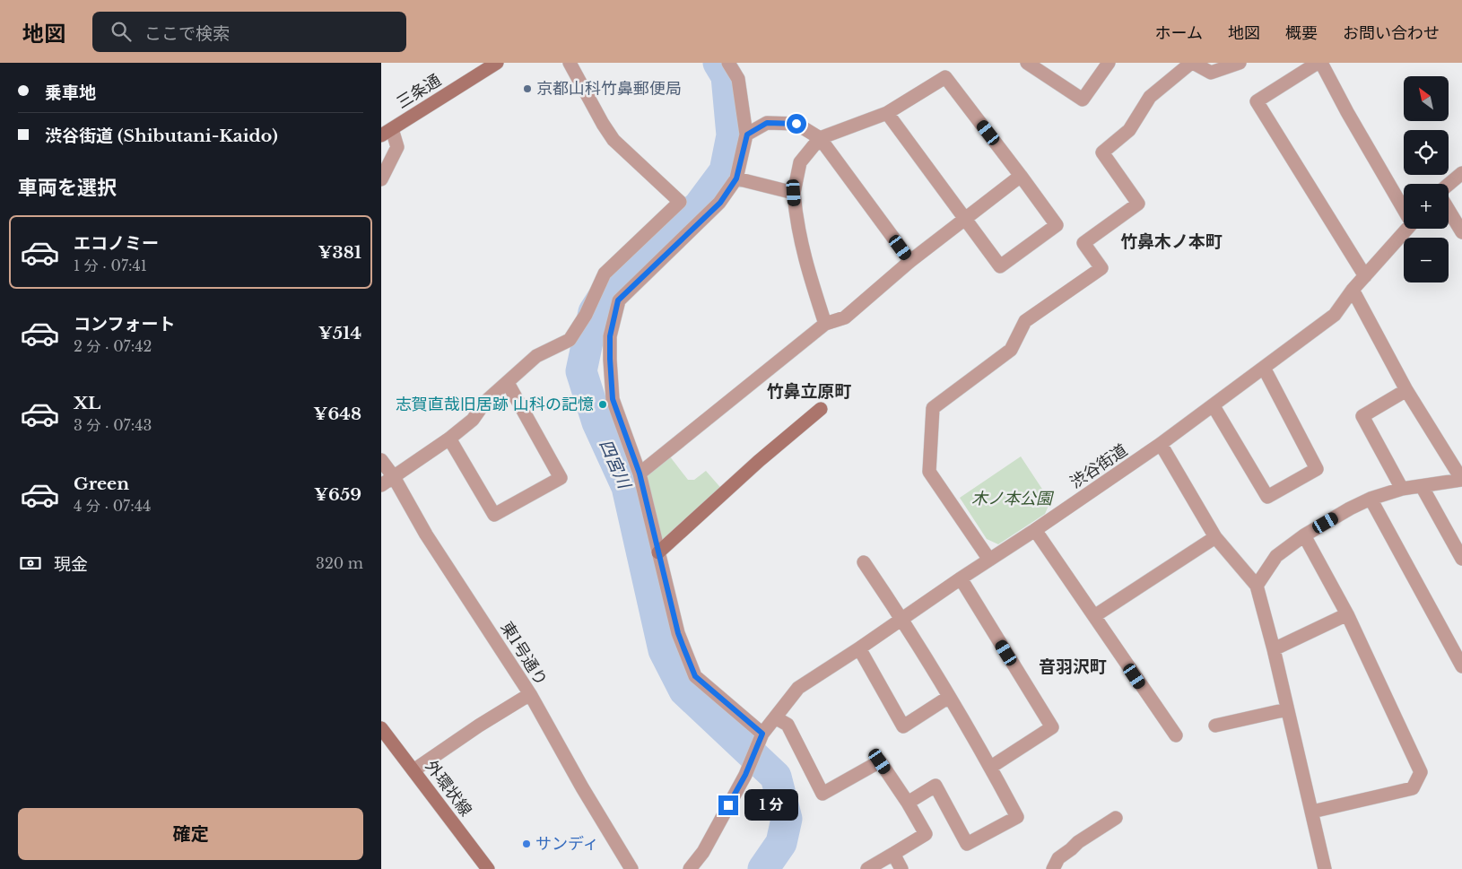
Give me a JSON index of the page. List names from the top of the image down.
{
  "streets": {
    "street": [
      "三条通",
      "渋谷街道",
      "東1号通り",
      "外環状線"
    ]
  },
  "districts": ["竹鼻木ノ本町", "竹鼻立原町", "音羽沢町"],
  "water": ["四宮川"],
  "parks": ["木ノ本公園"],
  "places": ["京都山科竹鼻郵便局", "志賀直哉旧居跡 山科の記憶", "サンディ"],
  "north": "top left",
  "page": {
    "header": "地図",
    "search": "ここで検索",
    "nav": [
      "ホーム",
      "地図",
      "概要",
      "お問い合わせ"
    ],
    "banner": ["乗車地", "渋谷街道 (Shibutani-Kaido)"],
    "map_buttons": ["+", "−"],
    "heading": "車両を選択",
    "list": [
      {
        "name": "エコノミー",
        "note": "1 分 · 07:41",
        "value": "¥381"
      },
      {
        "name": "コンフォート",
        "note": "2 分 · 07:42",
        "value": "¥514"
      },
      {
        "name": "XL",
        "note": "3 分 · 07:43",
        "value": "¥648"
      },
      {
        "name": "Green",
        "note": "4 分 · 07:44",
        "value": "¥659"
      }
    ],
    "pay": ["現金", "320 m"],
    "bubble": "1 分",
    "buttons": "確定"
  }
}
